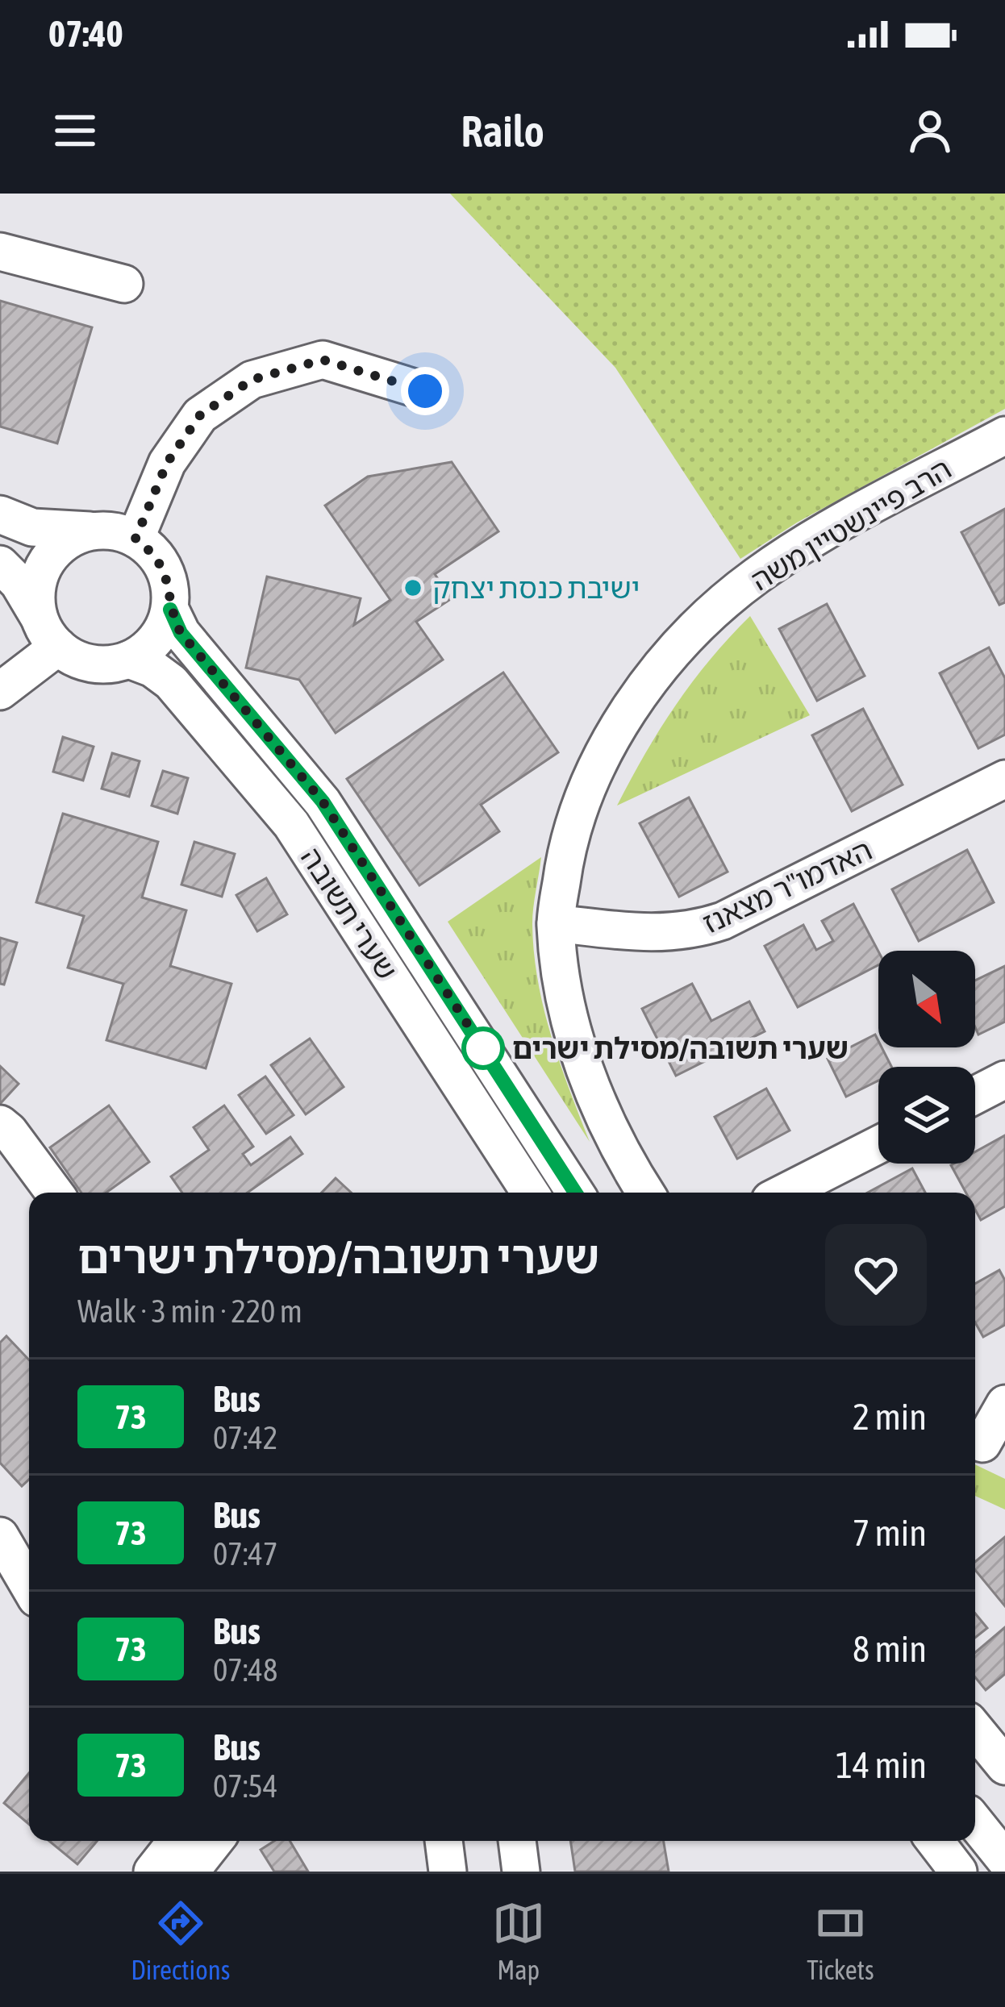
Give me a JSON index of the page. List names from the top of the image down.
{
  "streets": {
    "street": ["הרב פיינשטיין משה", "האדמו\"ר מצאנז", "שערי תשובה"]
  },
  "crossings": [
    ["הרב פיינשטיין משה", "האדמו\"ר מצאנז"]
  ],
  "places": ["ישיבת כנסת יצחק", "שערי תשובה/מסילת ישרים"],
  "lines": ["bus line 73"],
  "north": "bottom right",
  "page": {
    "status": "07:40",
    "header": "Railo",
    "heading": ["שערי תשובה/מסילת ישרים", "Walk · 3 min · 220 m"],
    "list": [
      {
        "mark": "73",
        "name": "Bus",
        "note": "07:42",
        "value": "2 min"
      },
      {
        "mark": "73",
        "name": "Bus",
        "note": "07:47",
        "value": "7 min"
      },
      {
        "mark": "73",
        "name": "Bus",
        "note": "07:48",
        "value": "8 min"
      },
      {
        "mark": "73",
        "name": "Bus",
        "note": "07:54",
        "value": "14 min"
      }
    ],
    "tabs": ["Directions", "Map", "Tickets"]
  }
}
